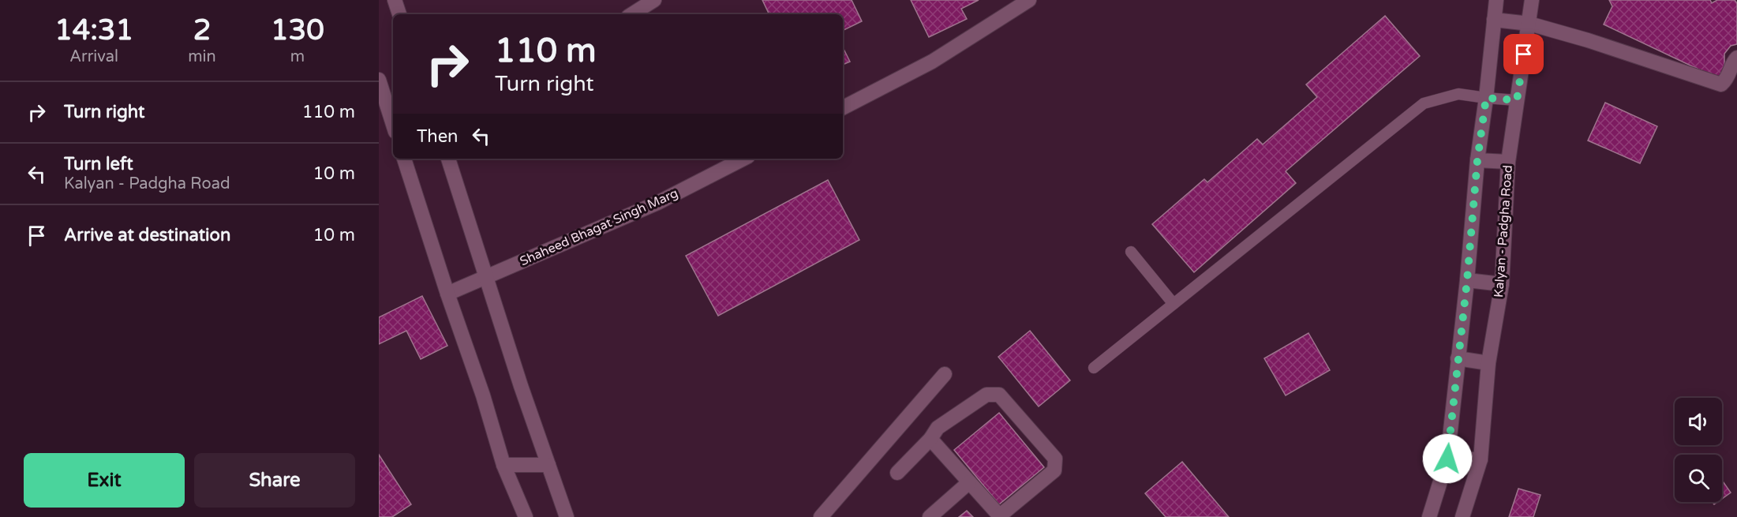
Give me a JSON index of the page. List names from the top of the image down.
{
  "streets": {
    "street": ["Shaheed Bhagat Singh Marg", "Kalyan - Padgha Road"]
  },
  "page": {
    "eta": [
      "14:31",
      "Arrival",
      "2",
      "min",
      "130",
      "m"
    ],
    "turn": ["110 m", "Turn right"],
    "list": [
      {
        "name": "Turn right",
        "value": "110 m"
      },
      {
        "name": "Turn left",
        "note": "Kalyan - Padgha Road",
        "value": "10 m"
      },
      {
        "name": "Arrive at destination",
        "value": "10 m"
      }
    ],
    "then": "Then",
    "buttons": ["Exit", "Share"]
  }
}
